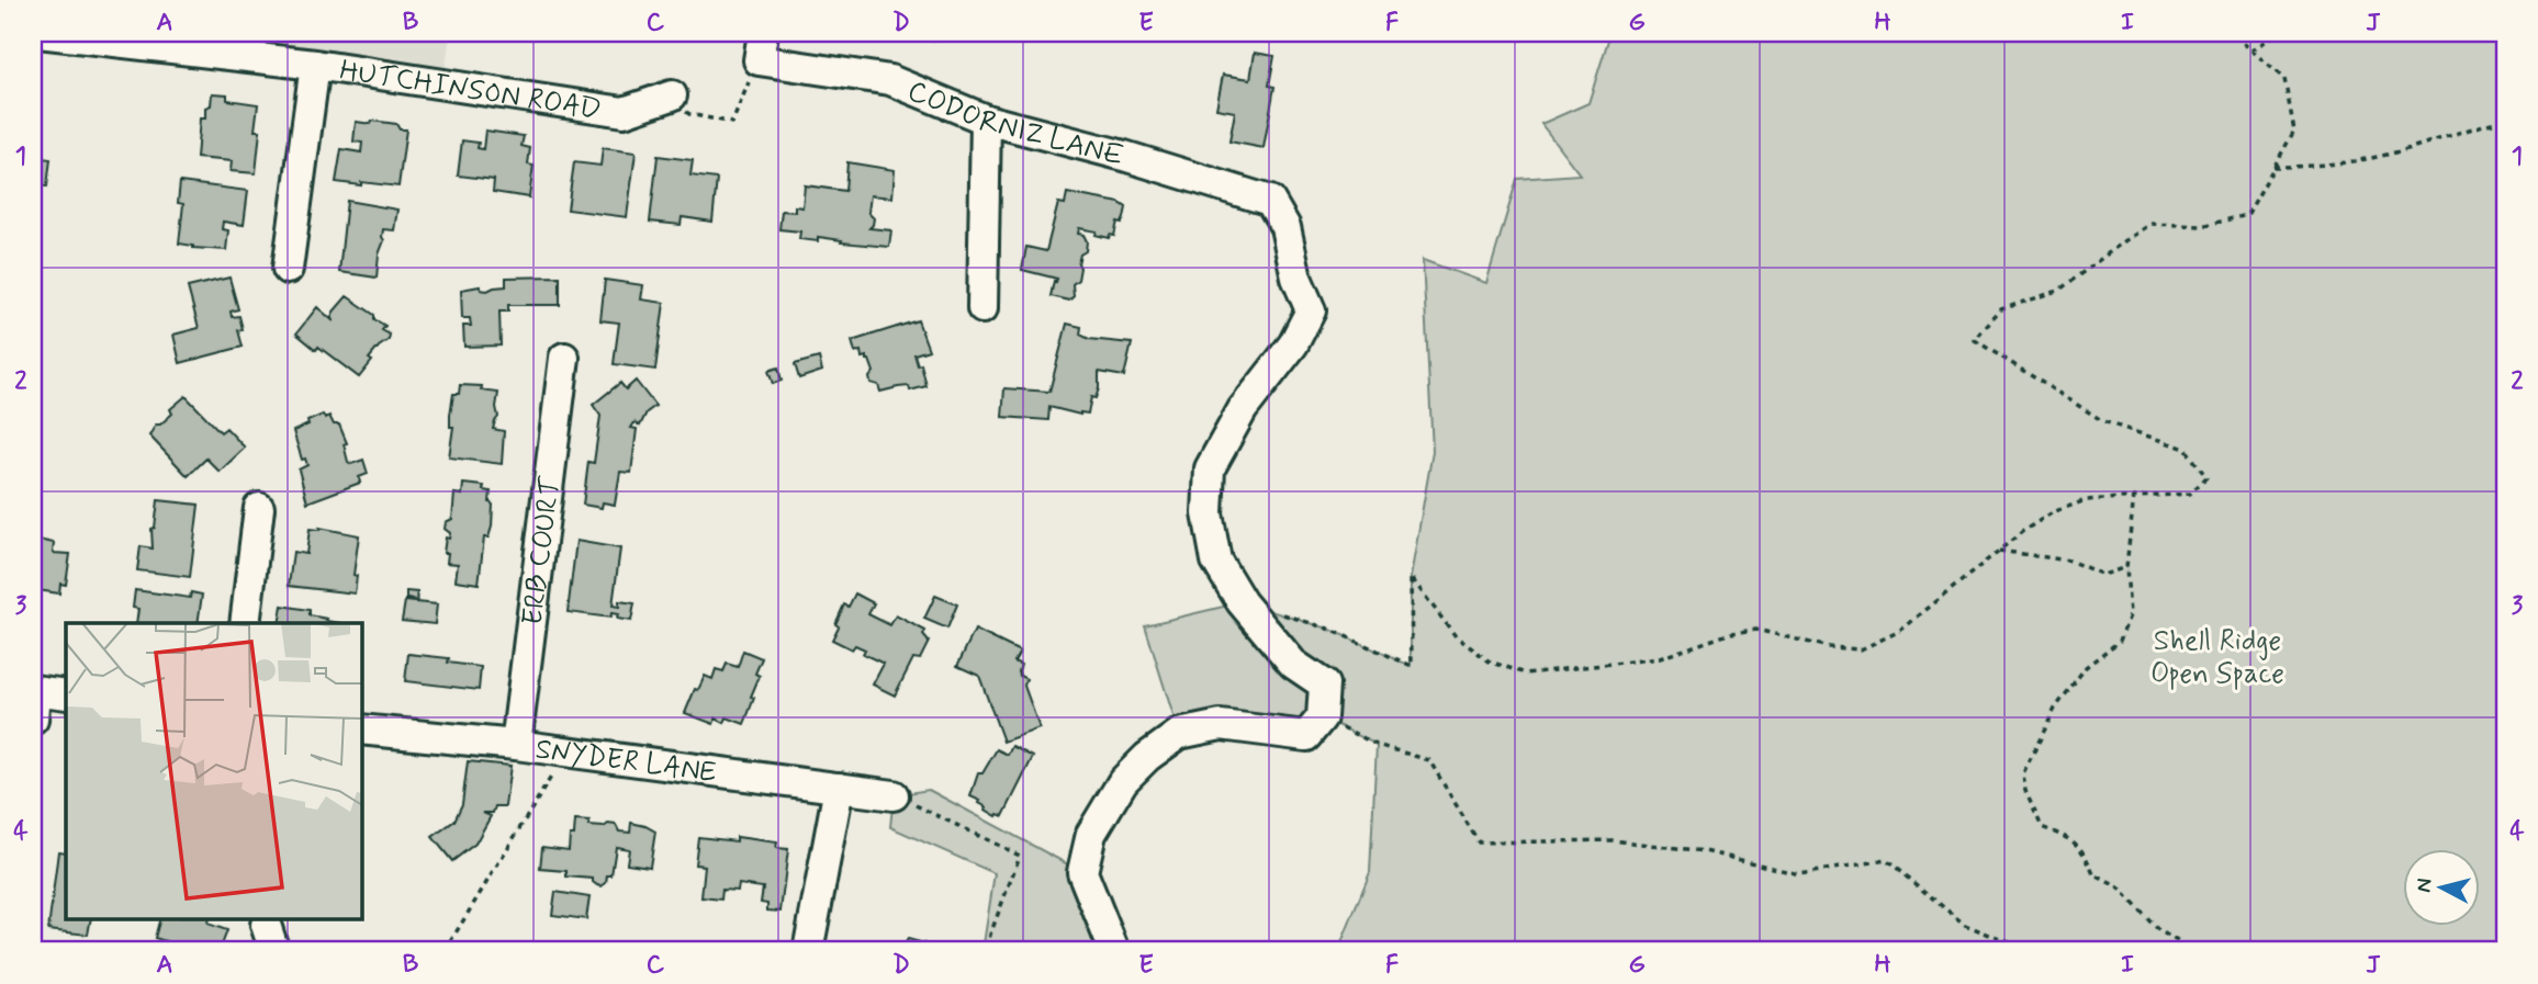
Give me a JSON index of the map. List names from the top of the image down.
{
  "streets": {
    "street": [
      "HUTCHINSON ROAD",
      "CODORNIZ LANE",
      "ERB COURT",
      "SNYDER LANE"
    ]
  },
  "crossings": [
    ["ERB COURT", "SNYDER LANE"]
  ],
  "parks": ["Shell Ridge Open Space"],
  "north": "left",
  "grid": {
    "columns": [
      "A",
      "B",
      "C",
      "D",
      "E",
      "F",
      "G",
      "H",
      "I",
      "J"
    ],
    "rows": [
      "1",
      "2",
      "3",
      "4"
    ]
  }
}
